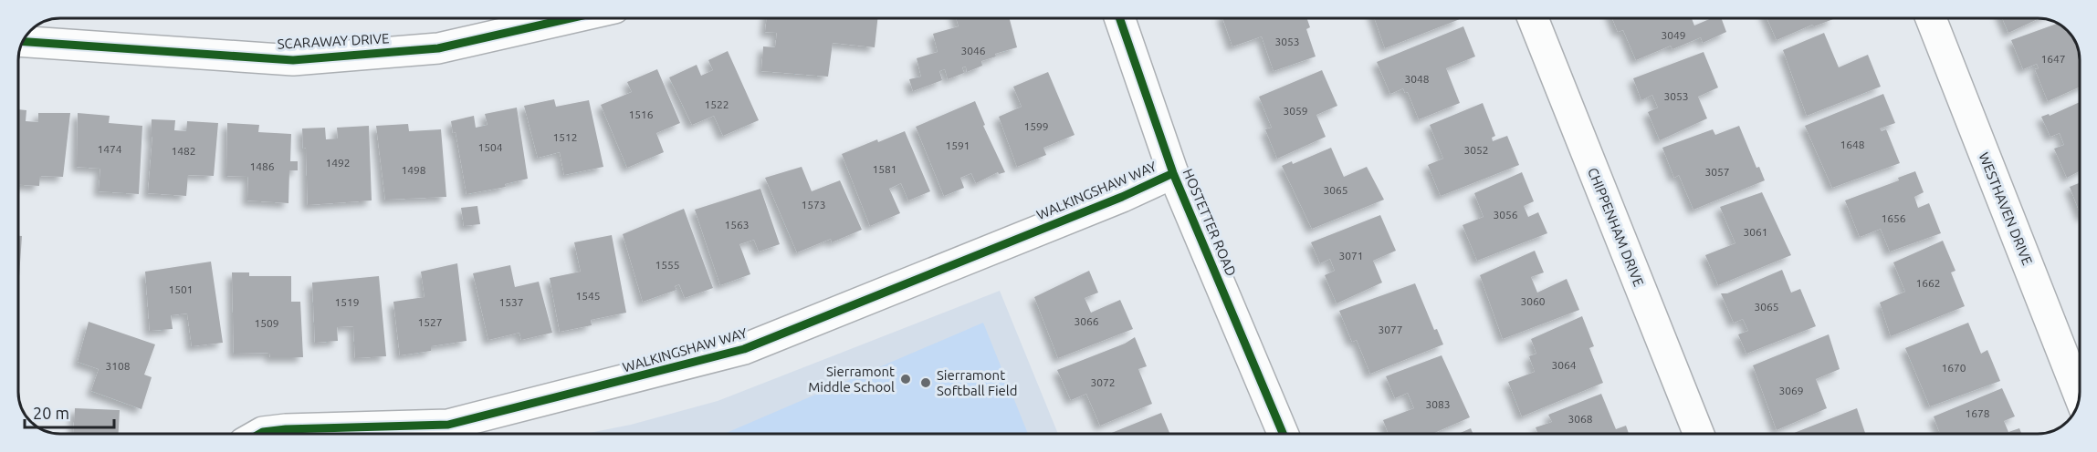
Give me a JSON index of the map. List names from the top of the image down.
{
  "streets": {
    "street": [
      "SCARAWAY DRIVE",
      "WALKINGSHAW WAY",
      "WESTHAVEN DRIVE",
      "HOSTETTER ROAD",
      "CHIPPENHAM DRIVE"
    ]
  },
  "crossings": [
    ["WALKINGSHAW WAY", "HOSTETTER ROAD"]
  ],
  "places": ["Sierramont Middle School", "Sierramont Softball Field"],
  "house_numbers": [
    "3049",
    "3053",
    "3046",
    "1647",
    "3048",
    "3053",
    "1522",
    "3059",
    "1516",
    "1599",
    "1512",
    "1648",
    "1591",
    "1504",
    "1474",
    "3052",
    "1482",
    "1492",
    "1486",
    "1581",
    "1498",
    "3057",
    "3065",
    "1573",
    "3056",
    "1656",
    "1563",
    "3061",
    "3071",
    "1555",
    "1662",
    "1501",
    "1545",
    "3060",
    "1519",
    "1537",
    "3065",
    "3066",
    "1527",
    "1509",
    "3077",
    "3064",
    "3108",
    "1670",
    "3072",
    "3069",
    "3083",
    "1678",
    "3068"
  ],
  "scale_bar": "20 m"
}
